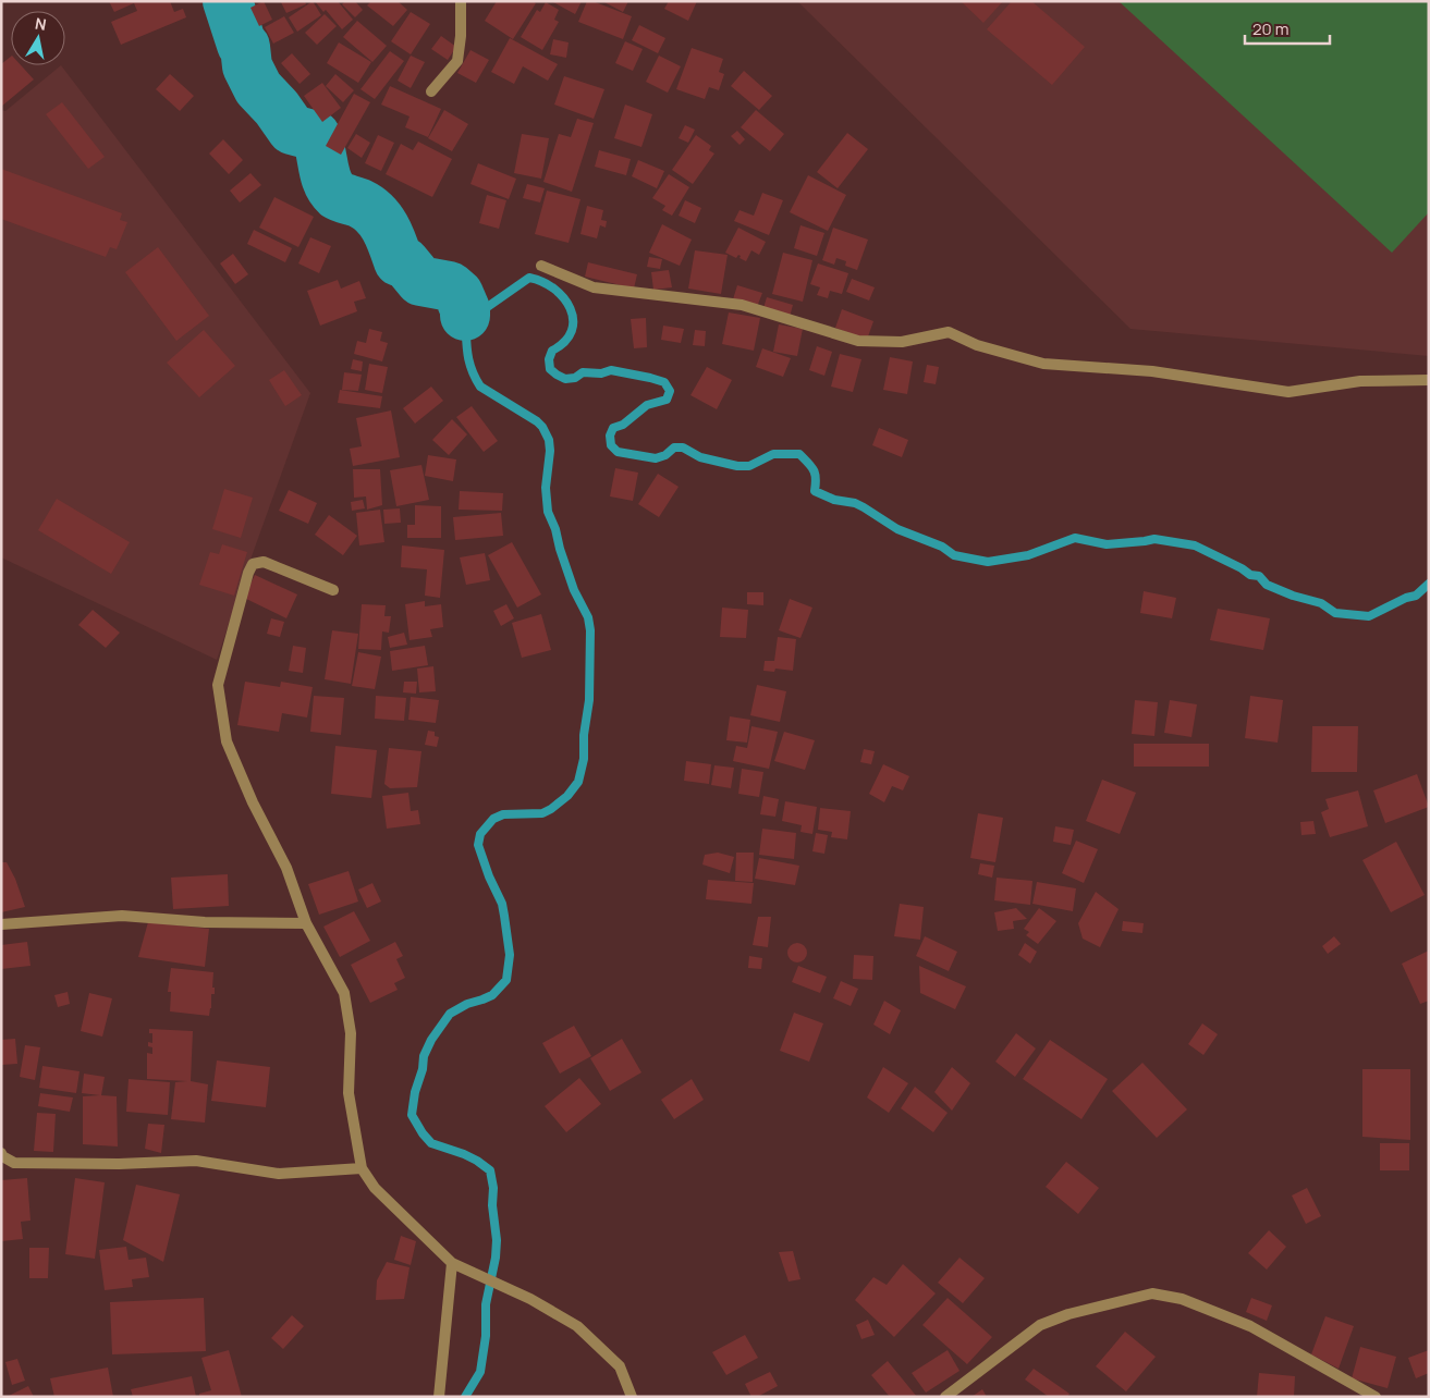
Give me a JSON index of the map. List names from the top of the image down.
{
  "scale_bar": "20 m",
  "north": "top"
}
